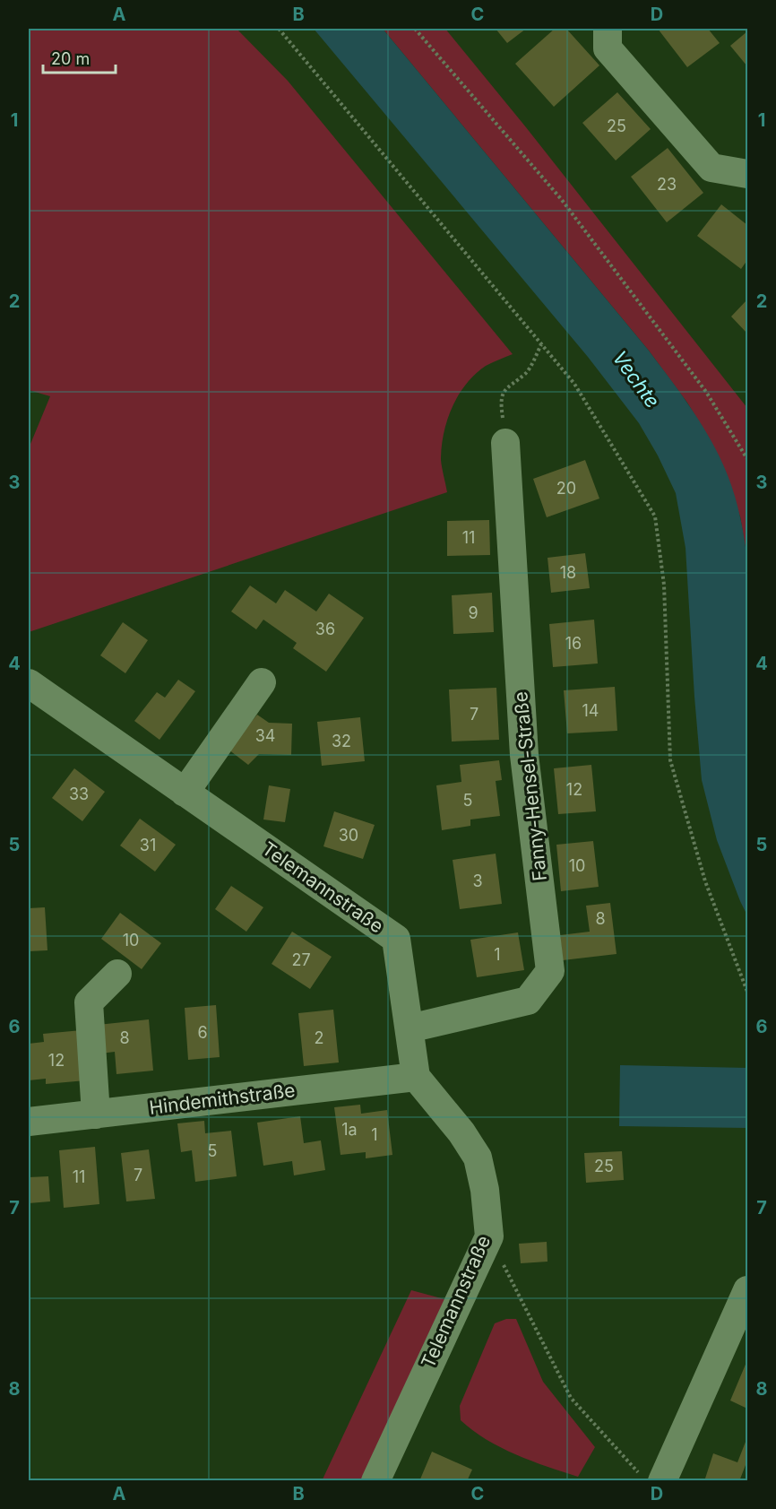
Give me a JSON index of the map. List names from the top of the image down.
{
  "streets": {
    "street": ["Fanny-Hensel-Straße", "Telemannstraße", "Hindemithstraße"]
  },
  "crossings": [
    ["Fanny-Hensel-Straße", "Telemannstraße"],
    ["Telemannstraße", "Hindemithstraße"]
  ],
  "water": ["Vechte"],
  "house_numbers": [
    "25",
    "23",
    "20",
    "11",
    "18",
    "9",
    "36",
    "16",
    "14",
    "7",
    "34",
    "32",
    "12",
    "33",
    "5",
    "30",
    "31",
    "10",
    "3",
    "8",
    "10",
    "1",
    "27",
    "6",
    "8",
    "2",
    "12",
    "1a",
    "1",
    "5",
    "25",
    "7",
    "11"
  ],
  "scale_bar": "20 m",
  "grid": {
    "columns": [
      "A",
      "B",
      "C",
      "D"
    ],
    "rows": [
      "1",
      "2",
      "3",
      "4",
      "5",
      "6",
      "7",
      "8"
    ]
  }
}
